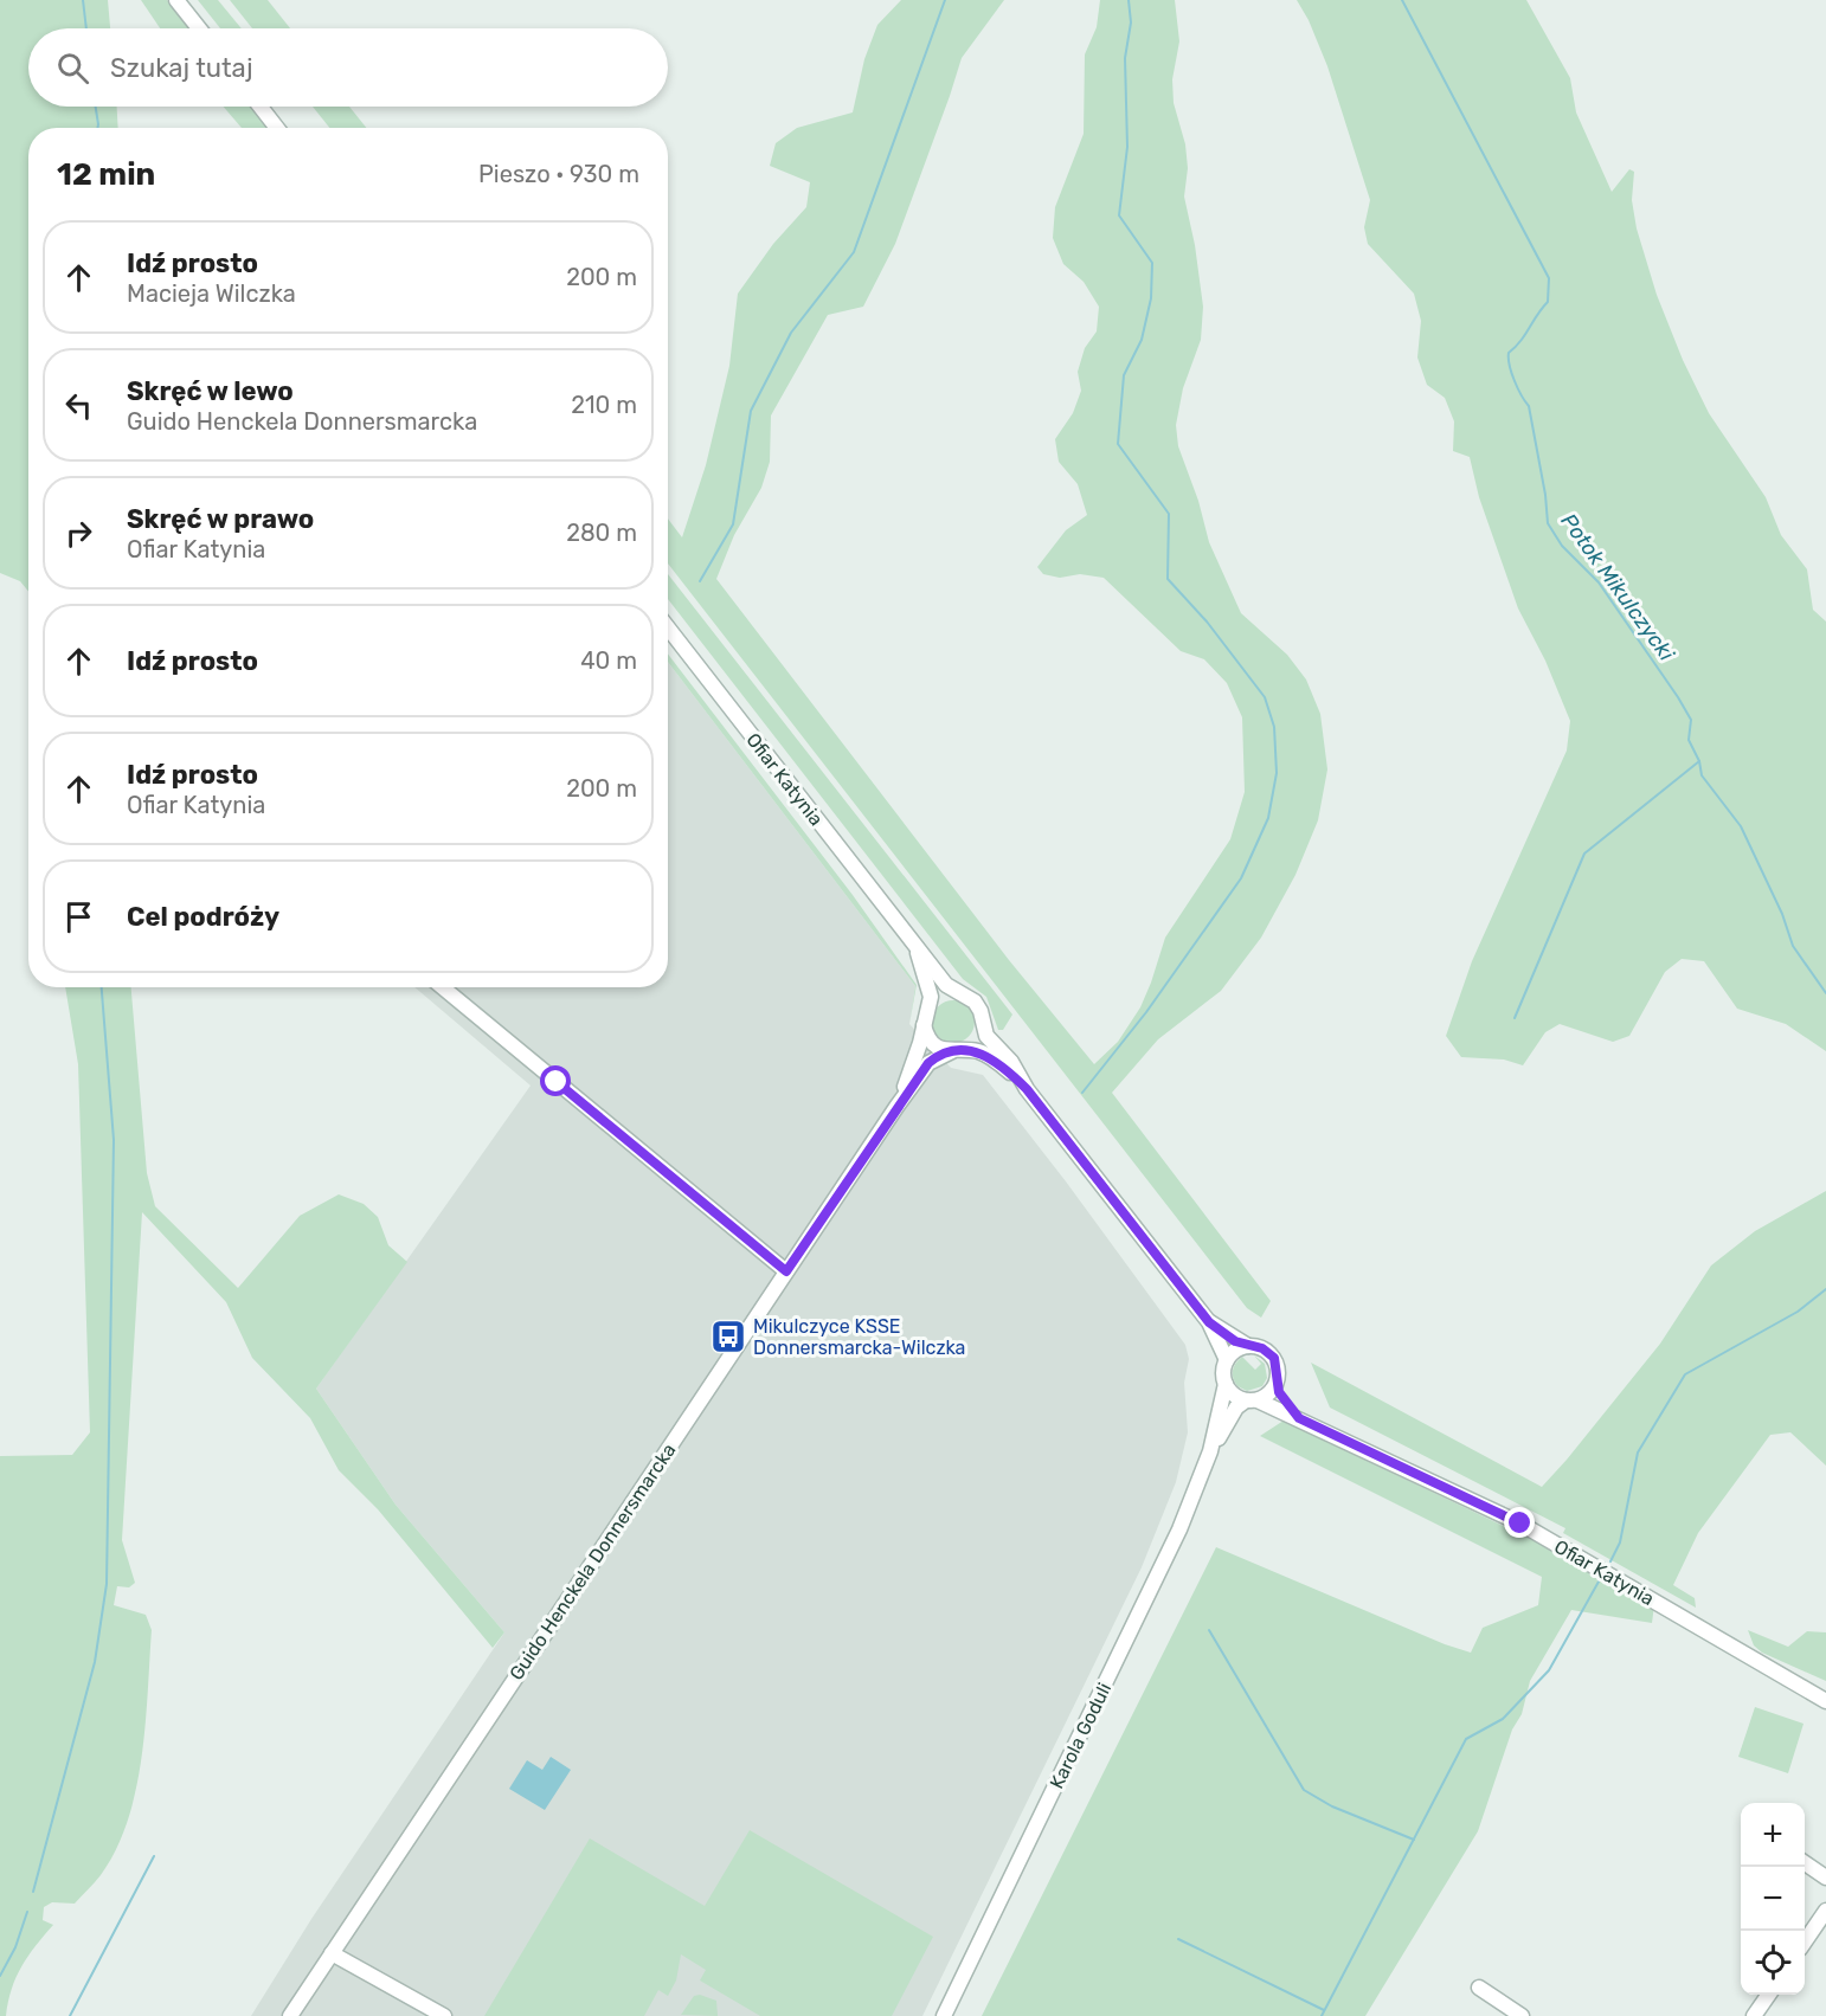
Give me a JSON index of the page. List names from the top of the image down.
{
  "streets": {
    "street": ["Ofiar Katynia", "Guido Henckela Donnersmarcka", "Karola Goduli"]
  },
  "crossings": [
    ["Ofiar Katynia", "Guido Henckela Donnersmarcka"],
    ["Ofiar Katynia", "Karola Goduli"]
  ],
  "water": ["Potok Mikulczycki"],
  "places": {
    "bus stop": ["Mikulczyce KSSE Donnersmarcka-Wilczka"]
  },
  "page": {
    "search": "Szukaj tutaj",
    "heading": ["12 min", "Pieszo · 930 m"],
    "list": [
      ["Idź prosto", "Macieja Wilczka", "200 m"],
      ["Skręć w lewo", "Guido Henckela Donnersmarcka", "210 m"],
      ["Skręć w prawo", "Ofiar Katynia", "280 m"],
      ["Idź prosto", "40 m"],
      ["Idź prosto", "Ofiar Katynia", "200 m"],
      "Cel podróży"
    ],
    "map_buttons": ["+", "−"]
  }
}
